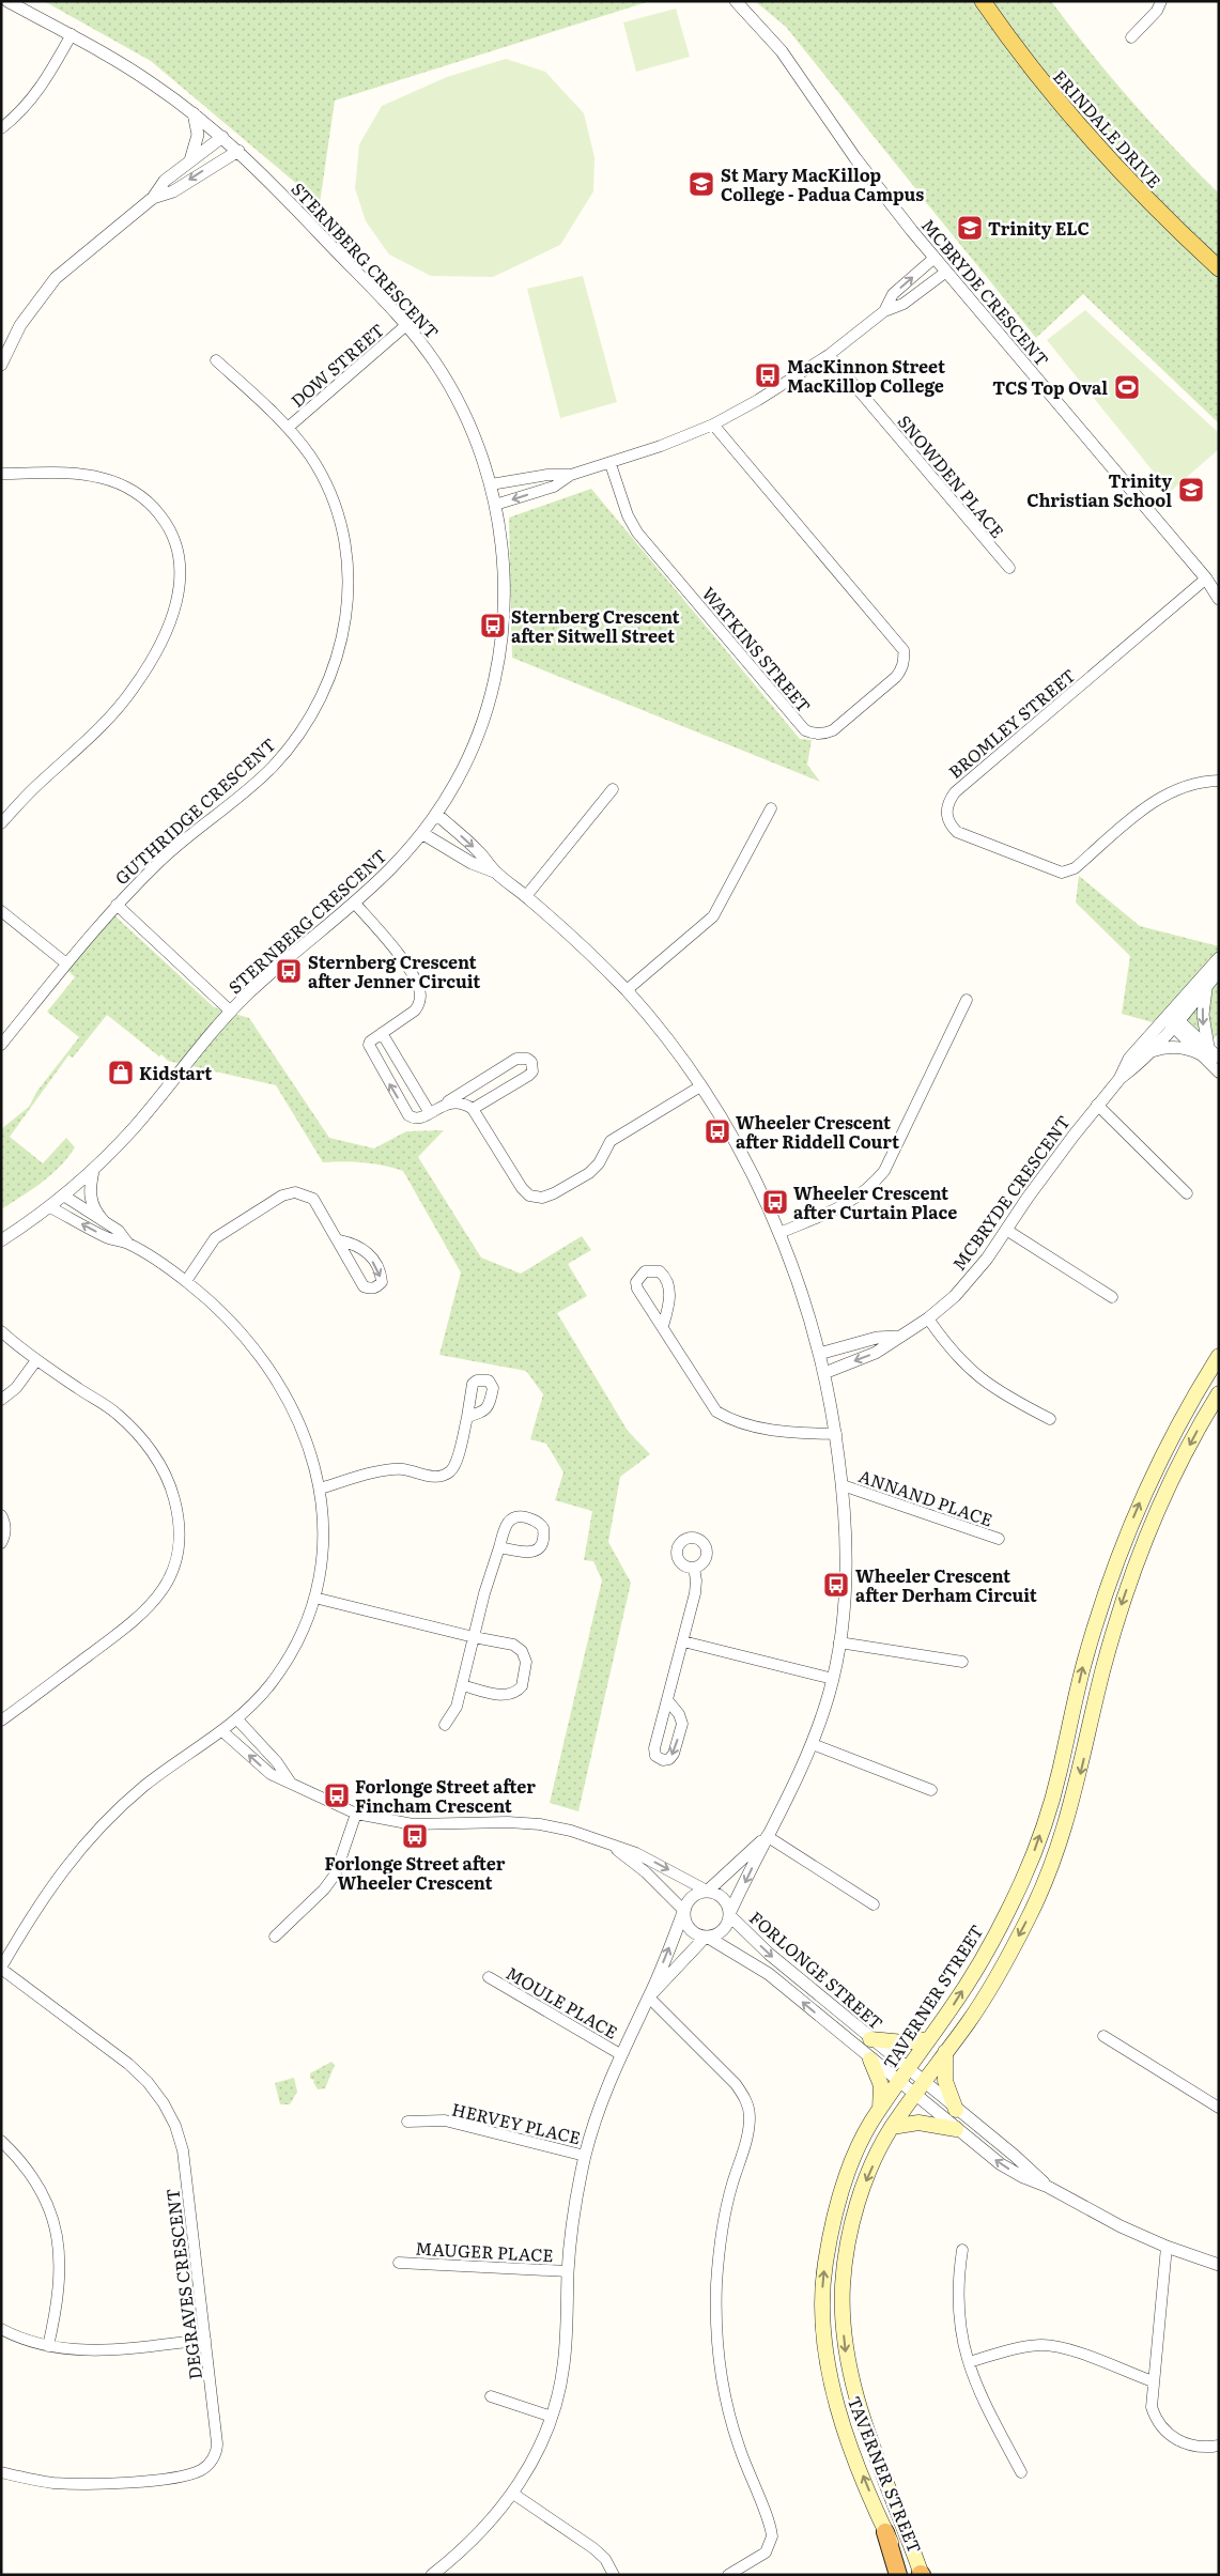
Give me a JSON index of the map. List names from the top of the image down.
{
  "streets": {
    "main road": ["ERINDALE DRIVE", "TAVERNER STREET"],
    "street": [
      "STERNBERG CRESCENT",
      "MCBRYDE CRESCENT",
      "DOW STREET",
      "SNOWDEN PLACE",
      "WATKINS STREET",
      "BROMLEY STREET",
      "GUTHRIDGE CRESCENT",
      "ANNAND PLACE",
      "FORLONGE STREET",
      "MOULE PLACE",
      "HERVEY PLACE",
      "MAUGER PLACE",
      "DEGRAVES CRESCENT"
    ]
  },
  "crossings": [
    ["STERNBERG CRESCENT", "DOW STREET"],
    ["MCBRYDE CRESCENT", "BROMLEY STREET"],
    ["DOW STREET", "GUTHRIDGE CRESCENT"],
    ["FORLONGE STREET", "TAVERNER STREET"]
  ],
  "places": {
    "school or university": ["St Mary MacKillop College - Padua Campus", "Trinity ELC", "Trinity Christian School"],
    "bus stop": [
      "MacKinnon Street MacKillop College",
      "Sternberg Crescent after Sitwell Street",
      "Sternberg Crescent after Jenner Circuit",
      "Wheeler Crescent after Riddell Court",
      "Wheeler Crescent after Curtain Place",
      "Wheeler Crescent after Derham Circuit",
      "Forlonge Street after Fincham Crescent",
      "Forlonge Street after Wheeler Crescent"
    ],
    "sports": ["TCS Top Oval"],
    "shop": ["Kidstart"]
  }
}
